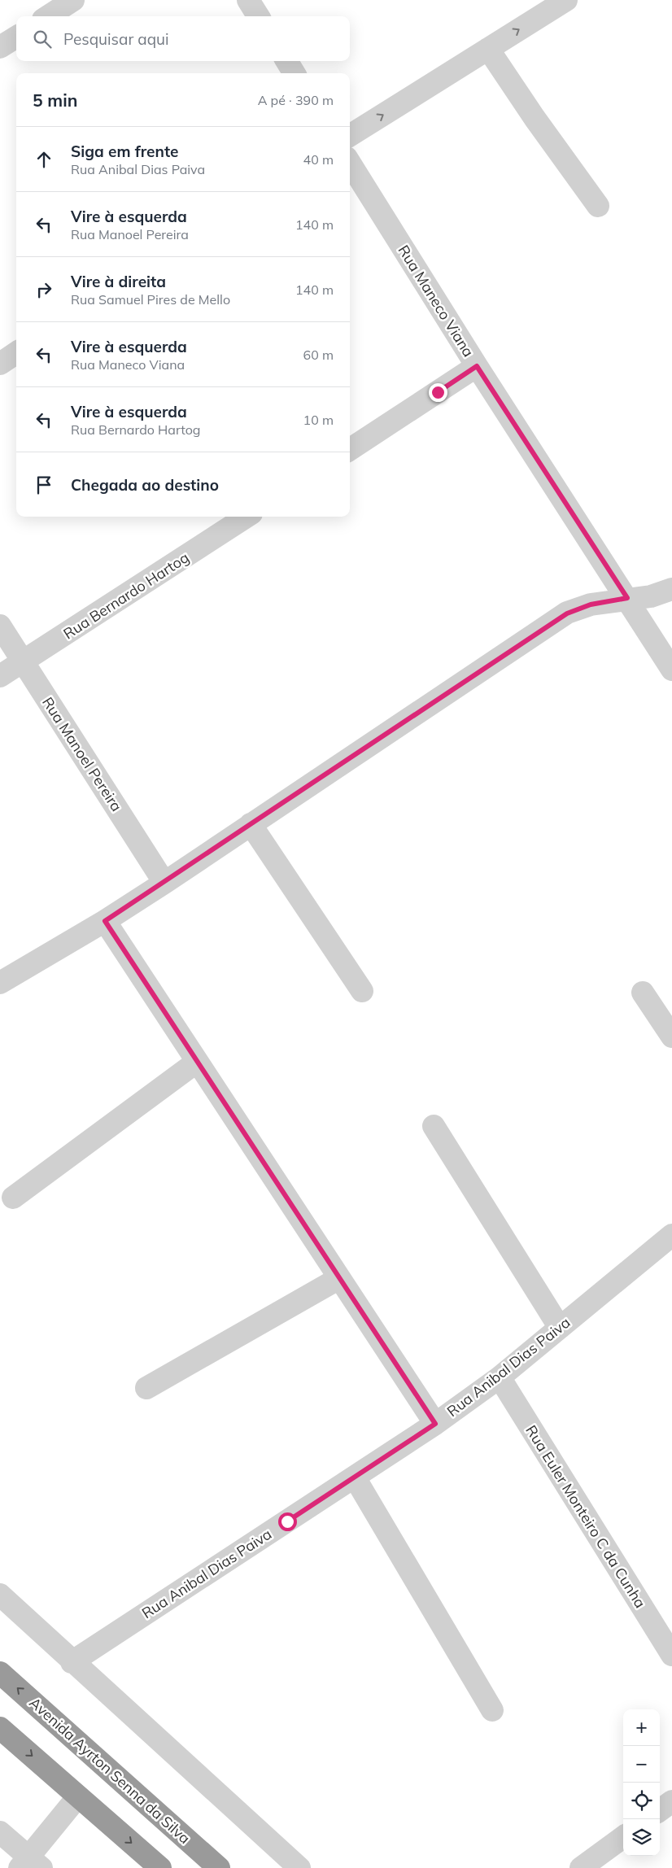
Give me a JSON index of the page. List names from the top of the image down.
{
  "streets": {
    "highway": ["Avenida Ayrton Senna da Silva"],
    "street": [
      "Rua Maneco Viana",
      "Rua Bernardo Hartog",
      "Rua Manoel Pereira",
      "Rua Anibal Dias Paiva",
      "Rua Euler Monteiro C da Cunha"
    ]
  },
  "crossings": [
    ["Rua Bernardo Hartog", "Rua Manoel Pereira"],
    ["Rua Anibal Dias Paiva", "Rua Euler Monteiro C da Cunha"]
  ],
  "page": {
    "search": "Pesquisar aqui",
    "heading": ["5 min", "A pé · 390 m"],
    "list": [
      ["Siga em frente", "Rua Anibal Dias Paiva", "40 m"],
      ["Vire à esquerda", "Rua Manoel Pereira", "140 m"],
      ["Vire à direita", "Rua Samuel Pires de Mello", "140 m"],
      ["Vire à esquerda", "Rua Maneco Viana", "60 m"],
      ["Vire à esquerda", "Rua Bernardo Hartog", "10 m"],
      "Chegada ao destino"
    ],
    "map_buttons": ["+", "−"]
  }
}
